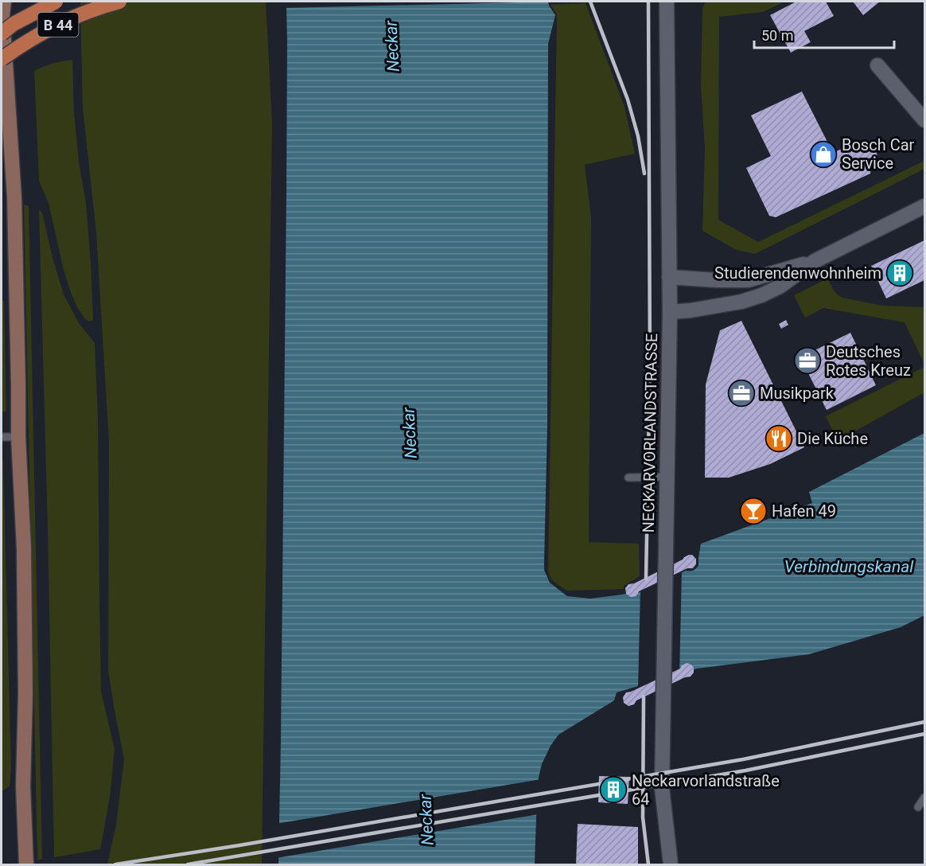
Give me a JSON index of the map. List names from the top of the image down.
{
  "streets": {
    "main road": ["B 44"],
    "street": ["NECKARVORLANDSTRASSE"]
  },
  "water": ["Neckar", "Verbindungskanal"],
  "places": {
    "shop": ["Bosch Car Service"],
    "building": ["Studierendenwohnheim", "Neckarvorlandstraße 64"],
    "office": ["Deutsches Rotes Kreuz", "Musikpark"],
    "restaurant": ["Die Küche"],
    "bar": ["Hafen 49"]
  },
  "scale_bar": "50 m"
}
